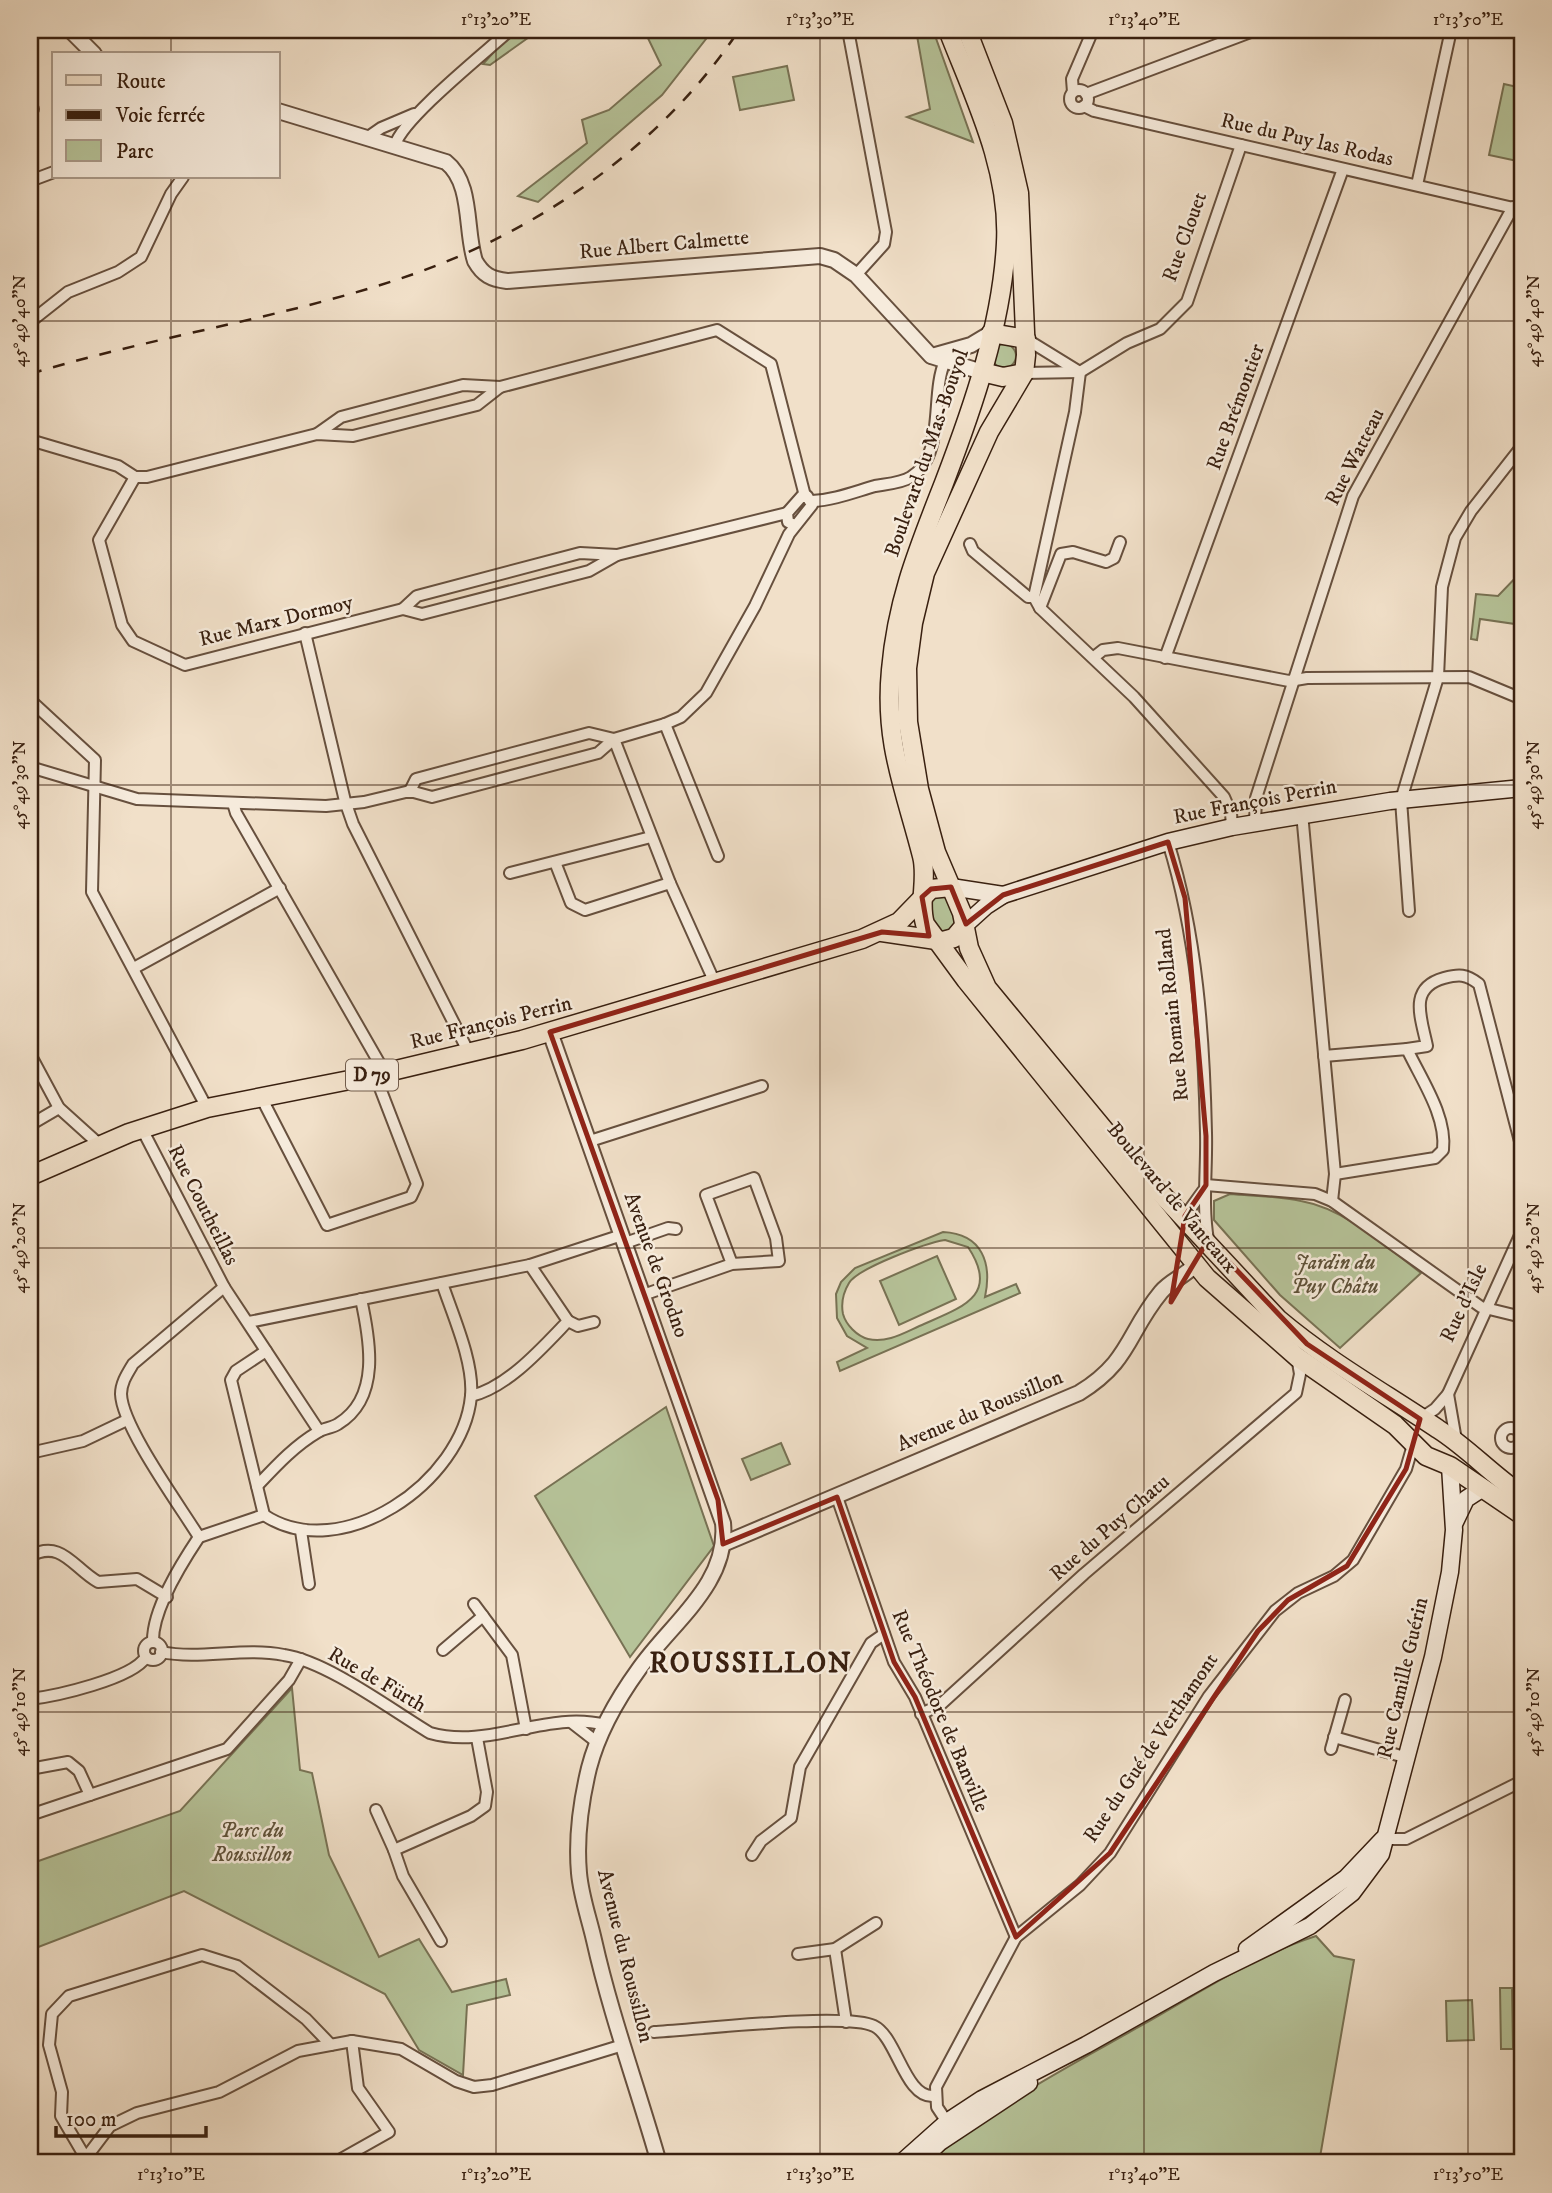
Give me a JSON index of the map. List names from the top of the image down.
{
  "streets": {
    "main road": [
      "Boulevard du Mas-Bouyol",
      "Rue François Perrin",
      "D 79",
      "Boulevard de Vanteaux",
      "Rue Camille Guérin"
    ],
    "street": [
      "Rue du Puy las Rodas",
      "Rue Clouet",
      "Rue Albert Calmette",
      "Rue Brémontier",
      "Rue Watteau",
      "Rue Marx Dormoy",
      "Rue Romain Rolland",
      "Rue Coutheillas",
      "Avenue de Grodno",
      "Rue d'Isle",
      "Avenue du Roussillon",
      "Rue du Puy Chatu",
      "Rue de Fürth",
      "Rue Théodore de Banville",
      "Rue du Gué de Verthamont"
    ]
  },
  "crossings": [
    ["Rue du Puy las Rodas", "Rue Clouet"],
    ["Rue du Puy las Rodas", "Rue Brémontier"],
    ["Rue du Puy las Rodas", "Rue Watteau"],
    ["Boulevard du Mas-Bouyol", "Rue François Perrin"],
    ["Boulevard du Mas-Bouyol", "Boulevard de Vanteaux"],
    ["Rue Watteau", "Rue François Perrin"],
    ["Rue François Perrin", "Rue Romain Rolland"],
    ["Rue François Perrin", "Boulevard de Vanteaux"],
    ["Rue François Perrin", "Rue Coutheillas"],
    ["Rue François Perrin", "Avenue de Grodno"],
    ["Rue Romain Rolland", "Boulevard de Vanteaux"],
    ["Rue Romain Rolland", "Avenue du Roussillon"],
    ["Boulevard de Vanteaux", "Rue d'Isle"],
    ["Boulevard de Vanteaux", "Avenue du Roussillon"],
    ["Boulevard de Vanteaux", "Rue du Puy Chatu"],
    ["Boulevard de Vanteaux", "Rue Camille Guérin"],
    ["Boulevard de Vanteaux", "Rue du Gué de Verthamont"],
    ["Avenue de Grodno", "Avenue du Roussillon"],
    ["Rue d'Isle", "Rue du Gué de Verthamont"],
    ["Avenue du Roussillon", "Rue de Fürth"],
    ["Avenue du Roussillon", "Rue Théodore de Banville"],
    ["Rue du Puy Chatu", "Rue Théodore de Banville"],
    ["Rue Théodore de Banville", "Rue du Gué de Verthamont"]
  ],
  "districts": ["ROUSSILLON"],
  "parks": ["Jardin du Puy Châtu", "Parc du Roussillon"],
  "legend": ["Route", "Voie ferrée", "Parc"],
  "scale_bar": "100 m",
  "coordinates": [
    "1°13'20\"E",
    "1°13'30\"E",
    "1°13'40\"E",
    "1°13'50\"E",
    "45°49'40\"N",
    "45°49'30\"N",
    "45°49'20\"N",
    "45°49'10\"N",
    "1°13'10\"E"
  ]
}
